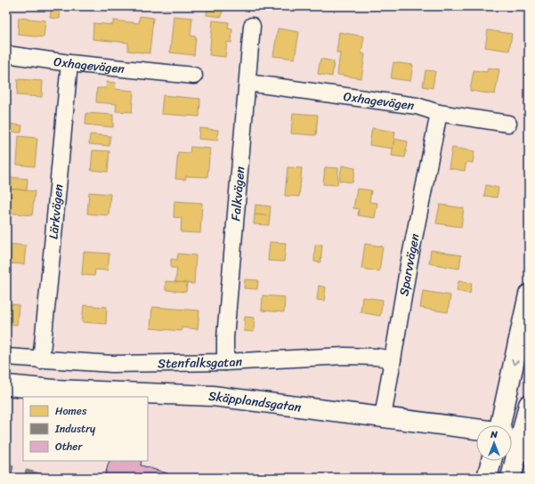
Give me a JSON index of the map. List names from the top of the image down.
{
  "streets": {
    "street": [
      "Oxhagevägen",
      "Falkvägen",
      "Lärkvägen",
      "Sparvvägen",
      "Stenfalksgatan",
      "Skäpplandsgatan"
    ]
  },
  "crossings": [
    ["Oxhagevägen", "Falkvägen"],
    ["Oxhagevägen", "Lärkvägen"],
    ["Oxhagevägen", "Sparvvägen"],
    ["Falkvägen", "Stenfalksgatan"],
    ["Lärkvägen", "Stenfalksgatan"],
    ["Sparvvägen", "Stenfalksgatan"],
    ["Sparvvägen", "Skäpplandsgatan"]
  ],
  "legend": ["Homes", "Industry", "Other"],
  "north": "top"
}
